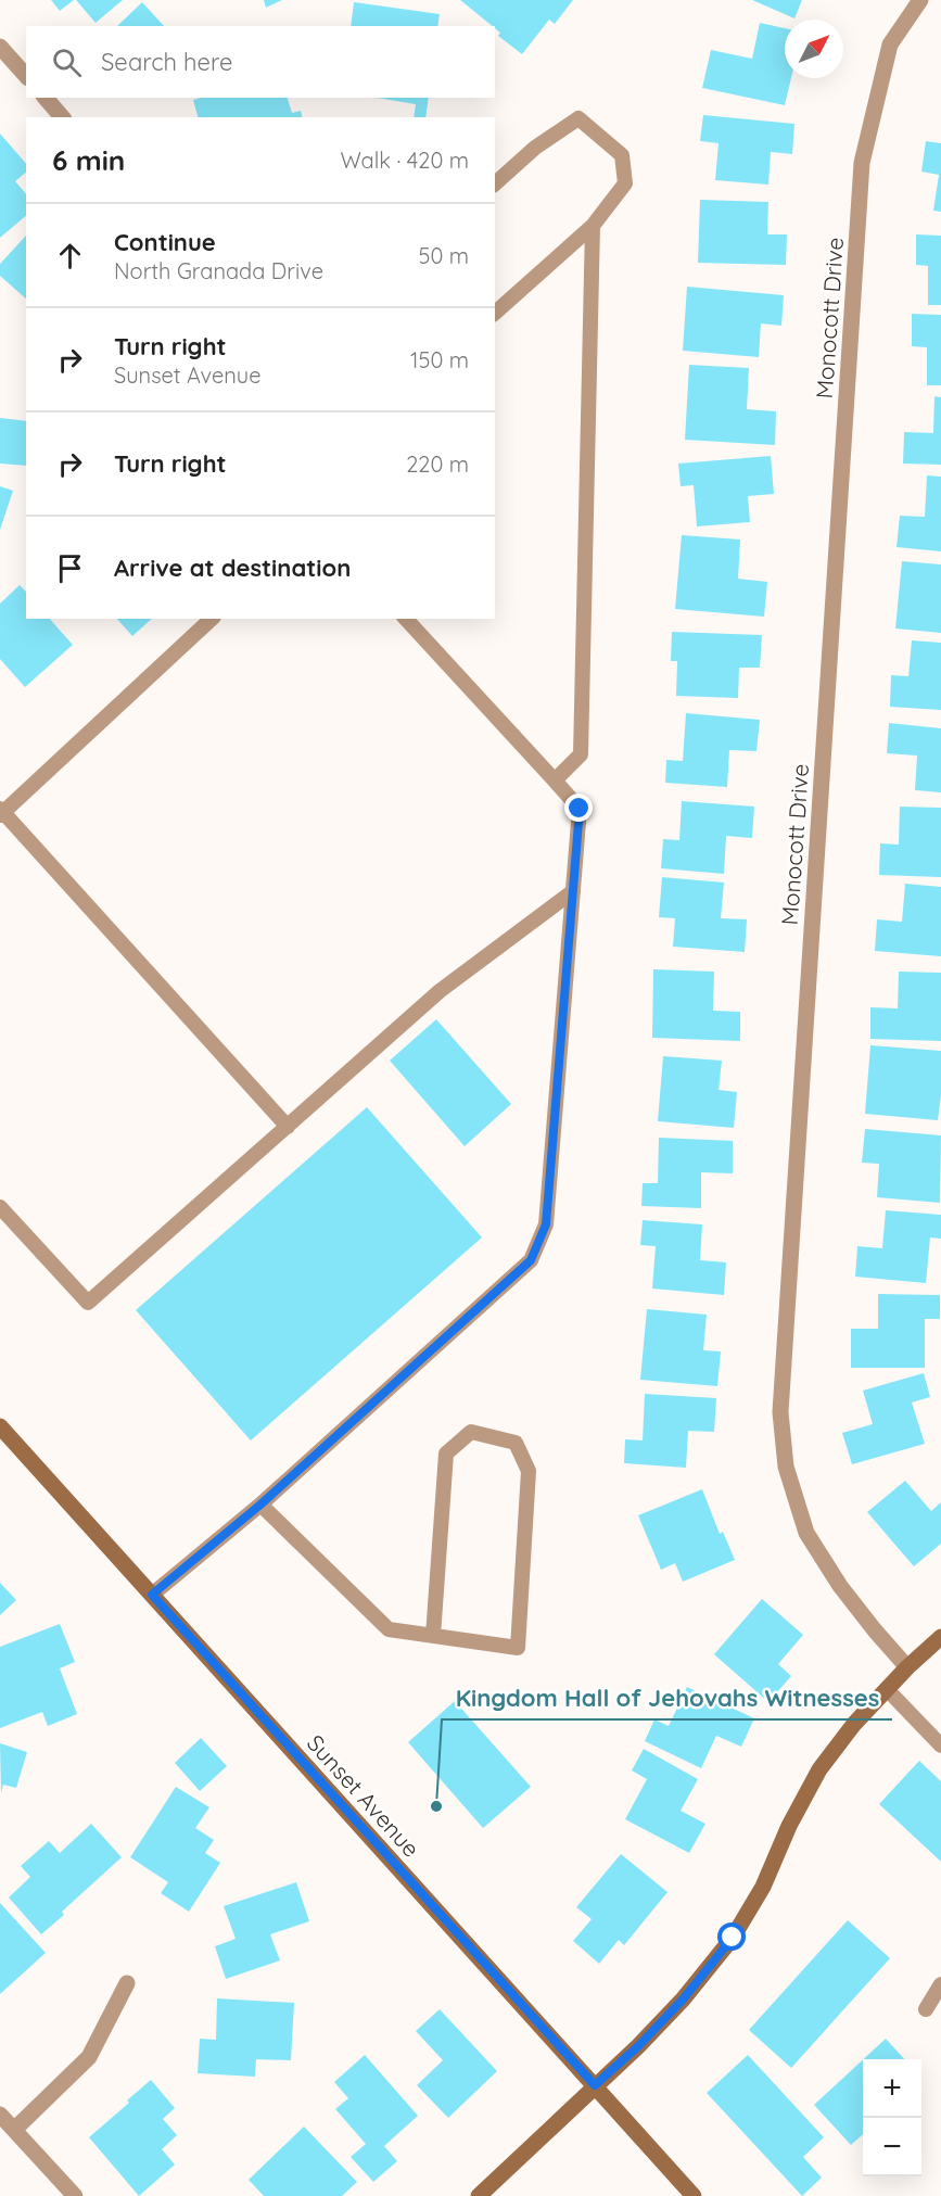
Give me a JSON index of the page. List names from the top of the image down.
{
  "streets": {
    "main road": ["Sunset Avenue"],
    "street": ["Monocott Drive"]
  },
  "places": ["Kingdom Hall of Jehovahs Witnesses"],
  "north": "top right",
  "page": {
    "search": "Search here",
    "heading": ["6 min", "Walk · 420 m"],
    "list": [
      ["Continue", "North Granada Drive", "50 m"],
      ["Turn right", "Sunset Avenue", "150 m"],
      ["Turn right", "220 m"],
      "Arrive at destination"
    ],
    "map_buttons": ["+", "−"]
  }
}
